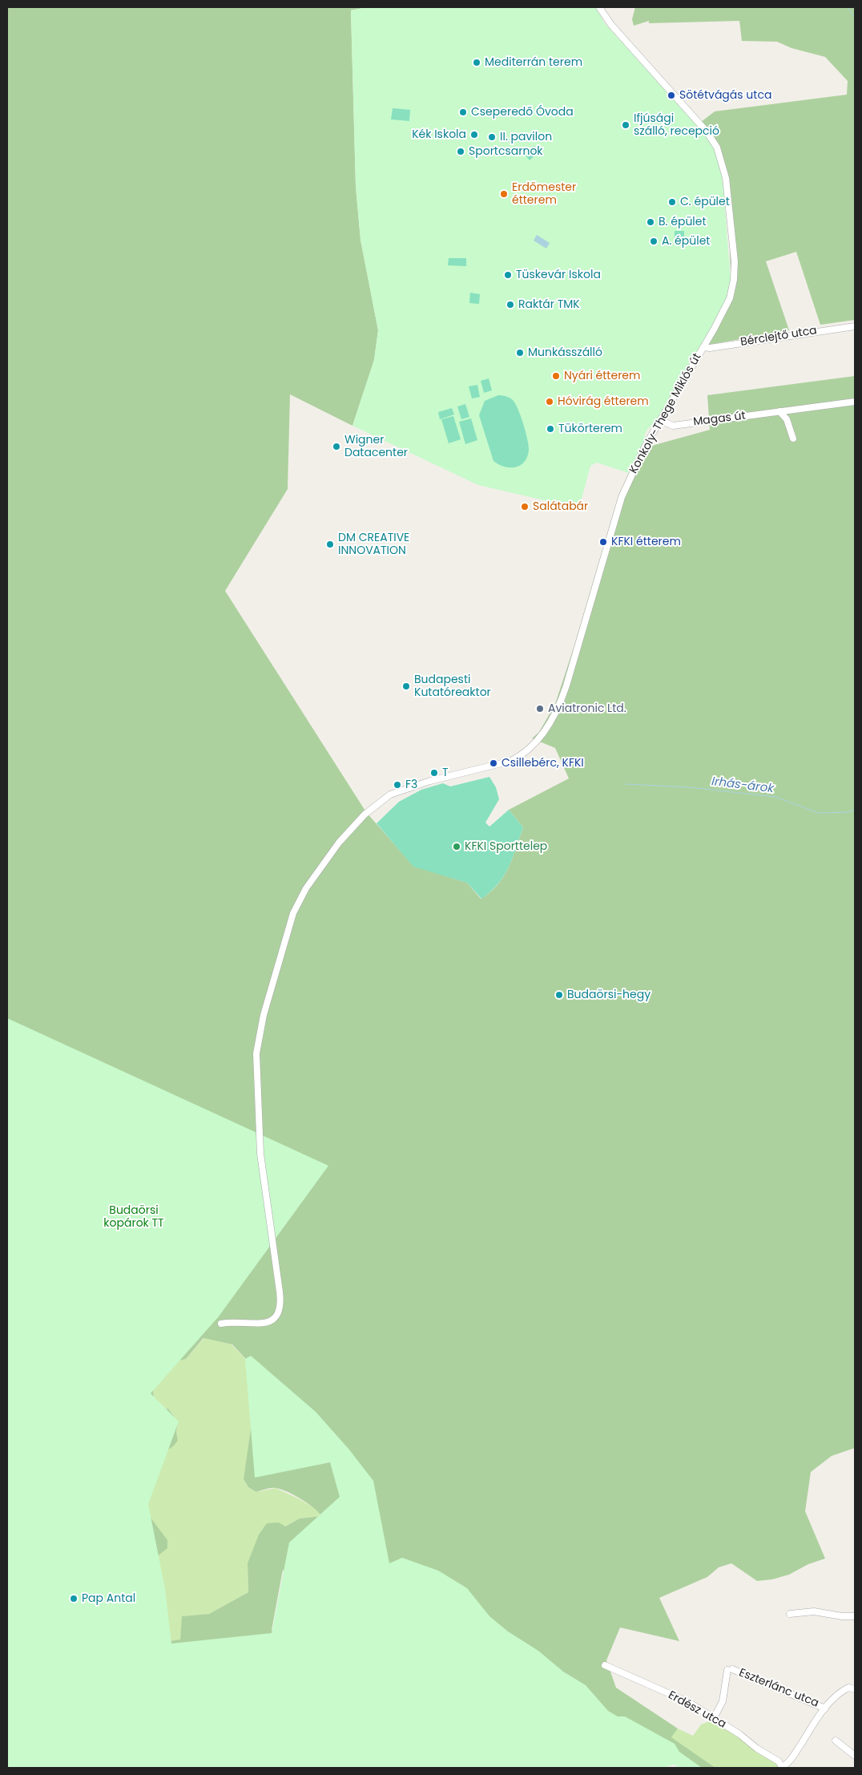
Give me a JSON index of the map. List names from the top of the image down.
{
  "streets": {
    "street": [
      "Bérclejtő utca",
      "Konkoly-Thege Miklós út",
      "Magas út",
      "Eszterlánc utca",
      "Erdész utca"
    ]
  },
  "crossings": [
    ["Bérclejtő utca", "Konkoly-Thege Miklós út"],
    ["Konkoly-Thege Miklós út", "Magas út"],
    ["Eszterlánc utca", "Erdész utca"]
  ],
  "water": ["Irhás-árok"],
  "parks": ["Budaörsi kopárok TT"],
  "places": [
    "Mediterrán terem",
    "Sötétvágás utca",
    "Cseperedő Óvoda",
    "Ifjúsági szálló, recepció",
    "Kék Iskola",
    "II. pavilon",
    "Sportcsarnok",
    "Erdőmester étterem",
    "C. épület",
    "B. épület",
    "A. épület",
    "Tüskevár Iskola",
    "Raktár TMK",
    "Munkásszálló",
    "Nyári étterem",
    "Hóvirág étterem",
    "Tükörterem",
    "Wigner Datacenter",
    "Salátabár",
    "KFKI étterem",
    "DM CREATIVE INNOVATION",
    "Budapesti Kutatóreaktor",
    "Aviatronic Ltd.",
    "Csillebérc, KFKI",
    "T",
    "F3",
    "KFKI Sporttelep",
    "Budaörsi-hegy",
    "Pap Antal"
  ]
}
